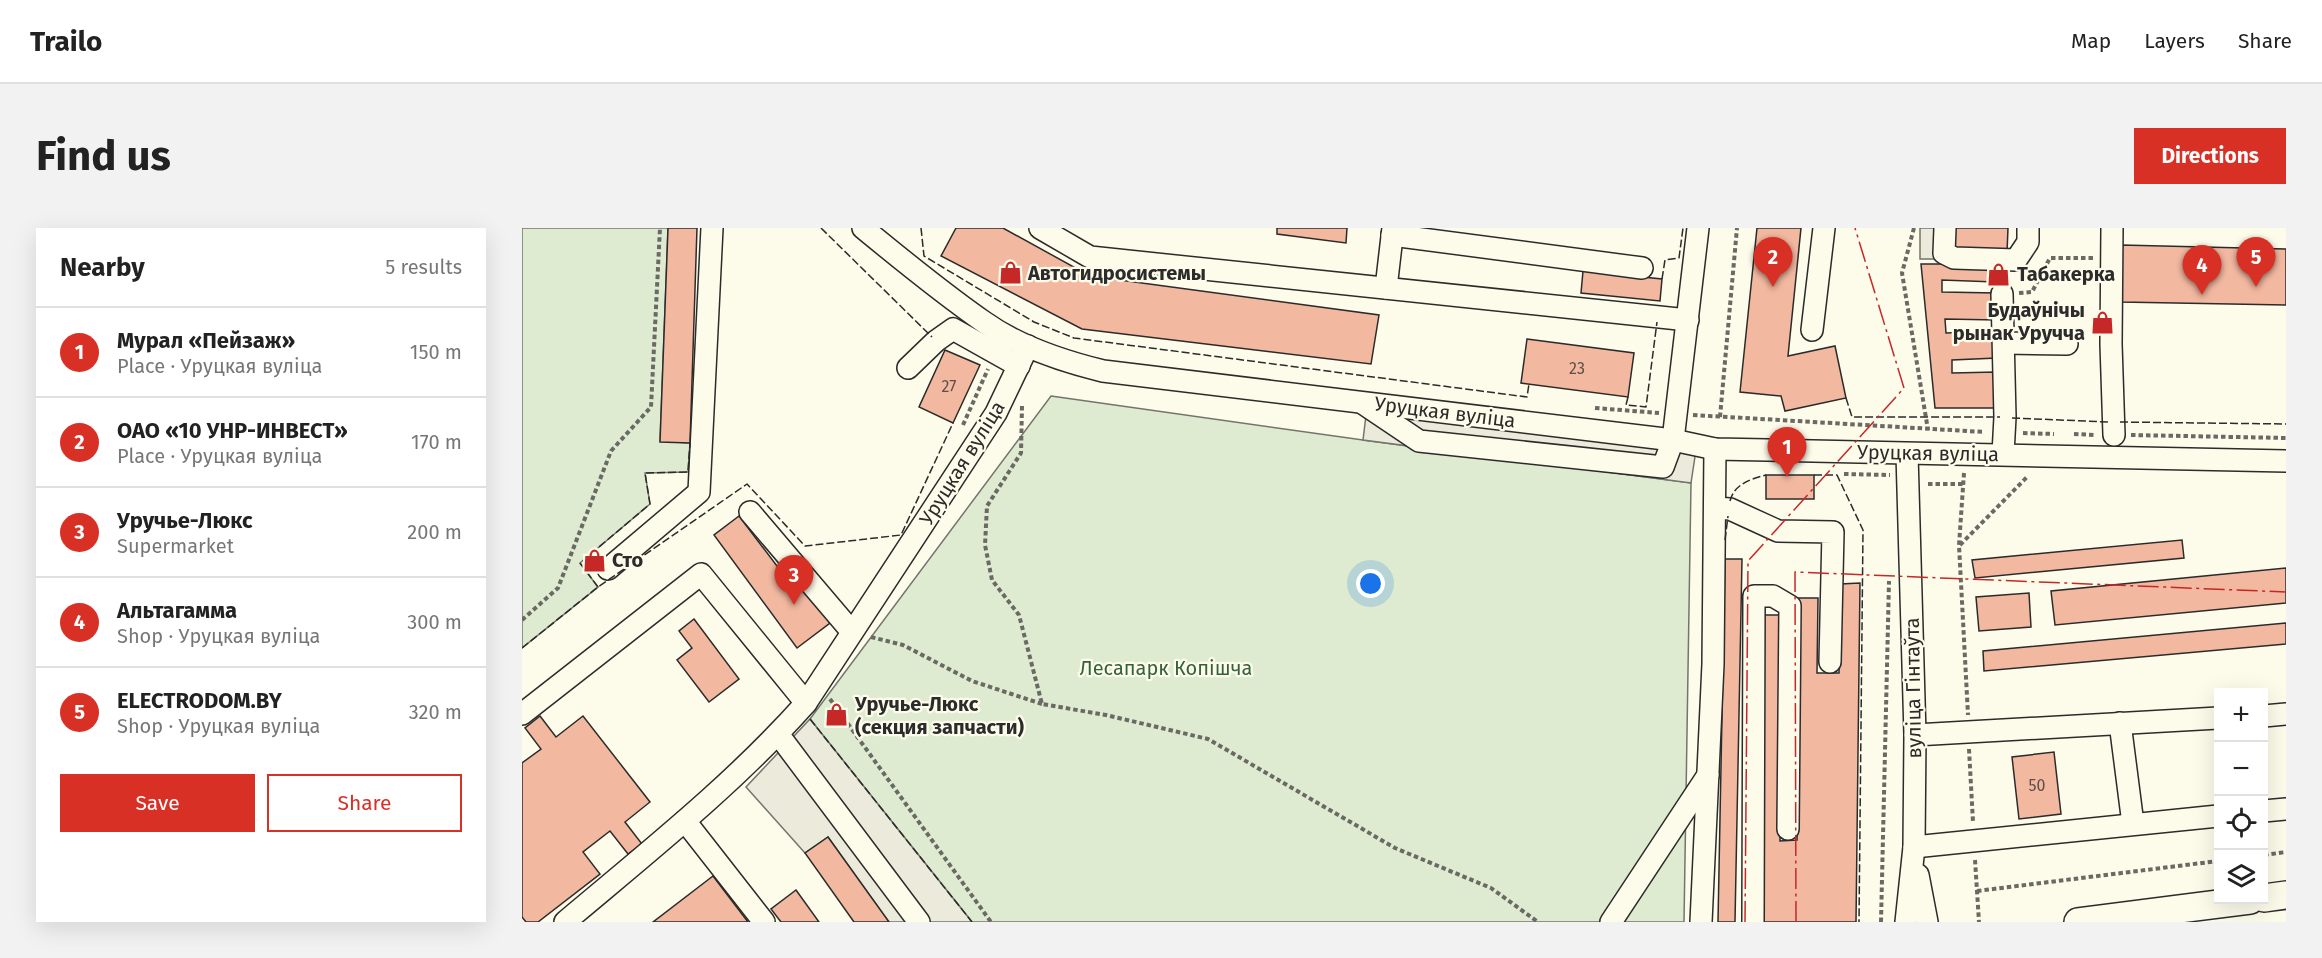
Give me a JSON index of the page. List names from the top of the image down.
{
  "streets": {
    "street": ["Уруцкая вуліца", "вуліца Гінтаўта"]
  },
  "crossings": [
    ["Уруцкая вуліца", "вуліца Гінтаўта"]
  ],
  "parks": ["Лесапарк Копішча"],
  "places": {
    "shop": [
      "Автогидросистемы",
      "Табакерка",
      "Будаўнічы рынак Уручча",
      "Сто",
      "Уручье-Люкс (секция запчасти)"
    ]
  },
  "house_numbers": ["23", "27", "50"],
  "page": {
    "header": "Trailo",
    "nav": ["Map", "Layers", "Share"],
    "buttons": [
      "Directions",
      ["Save", "Share"]
    ],
    "title": "Find us",
    "heading": ["Nearby", "5 results"],
    "pins": [
      "2",
      "5",
      "4",
      "1",
      "3"
    ],
    "list": [
      {
        "mark": "1",
        "name": "Мурал «Пейзаж»",
        "note": "Place · Уруцкая вуліца",
        "value": "150 m"
      },
      {
        "mark": "2",
        "name": "ОАО «10 УНР-ИНВЕСТ»",
        "note": "Place · Уруцкая вуліца",
        "value": "170 m"
      },
      {
        "mark": "3",
        "name": "Уручье-Люкс",
        "note": "Supermarket",
        "value": "200 m"
      },
      {
        "mark": "4",
        "name": "Альтагамма",
        "note": "Shop · Уруцкая вуліца",
        "value": "300 m"
      },
      {
        "mark": "5",
        "name": "ELECTRODOM.BY",
        "note": "Shop · Уруцкая вуліца",
        "value": "320 m"
      }
    ],
    "map_buttons": ["+", "−"]
  }
}
